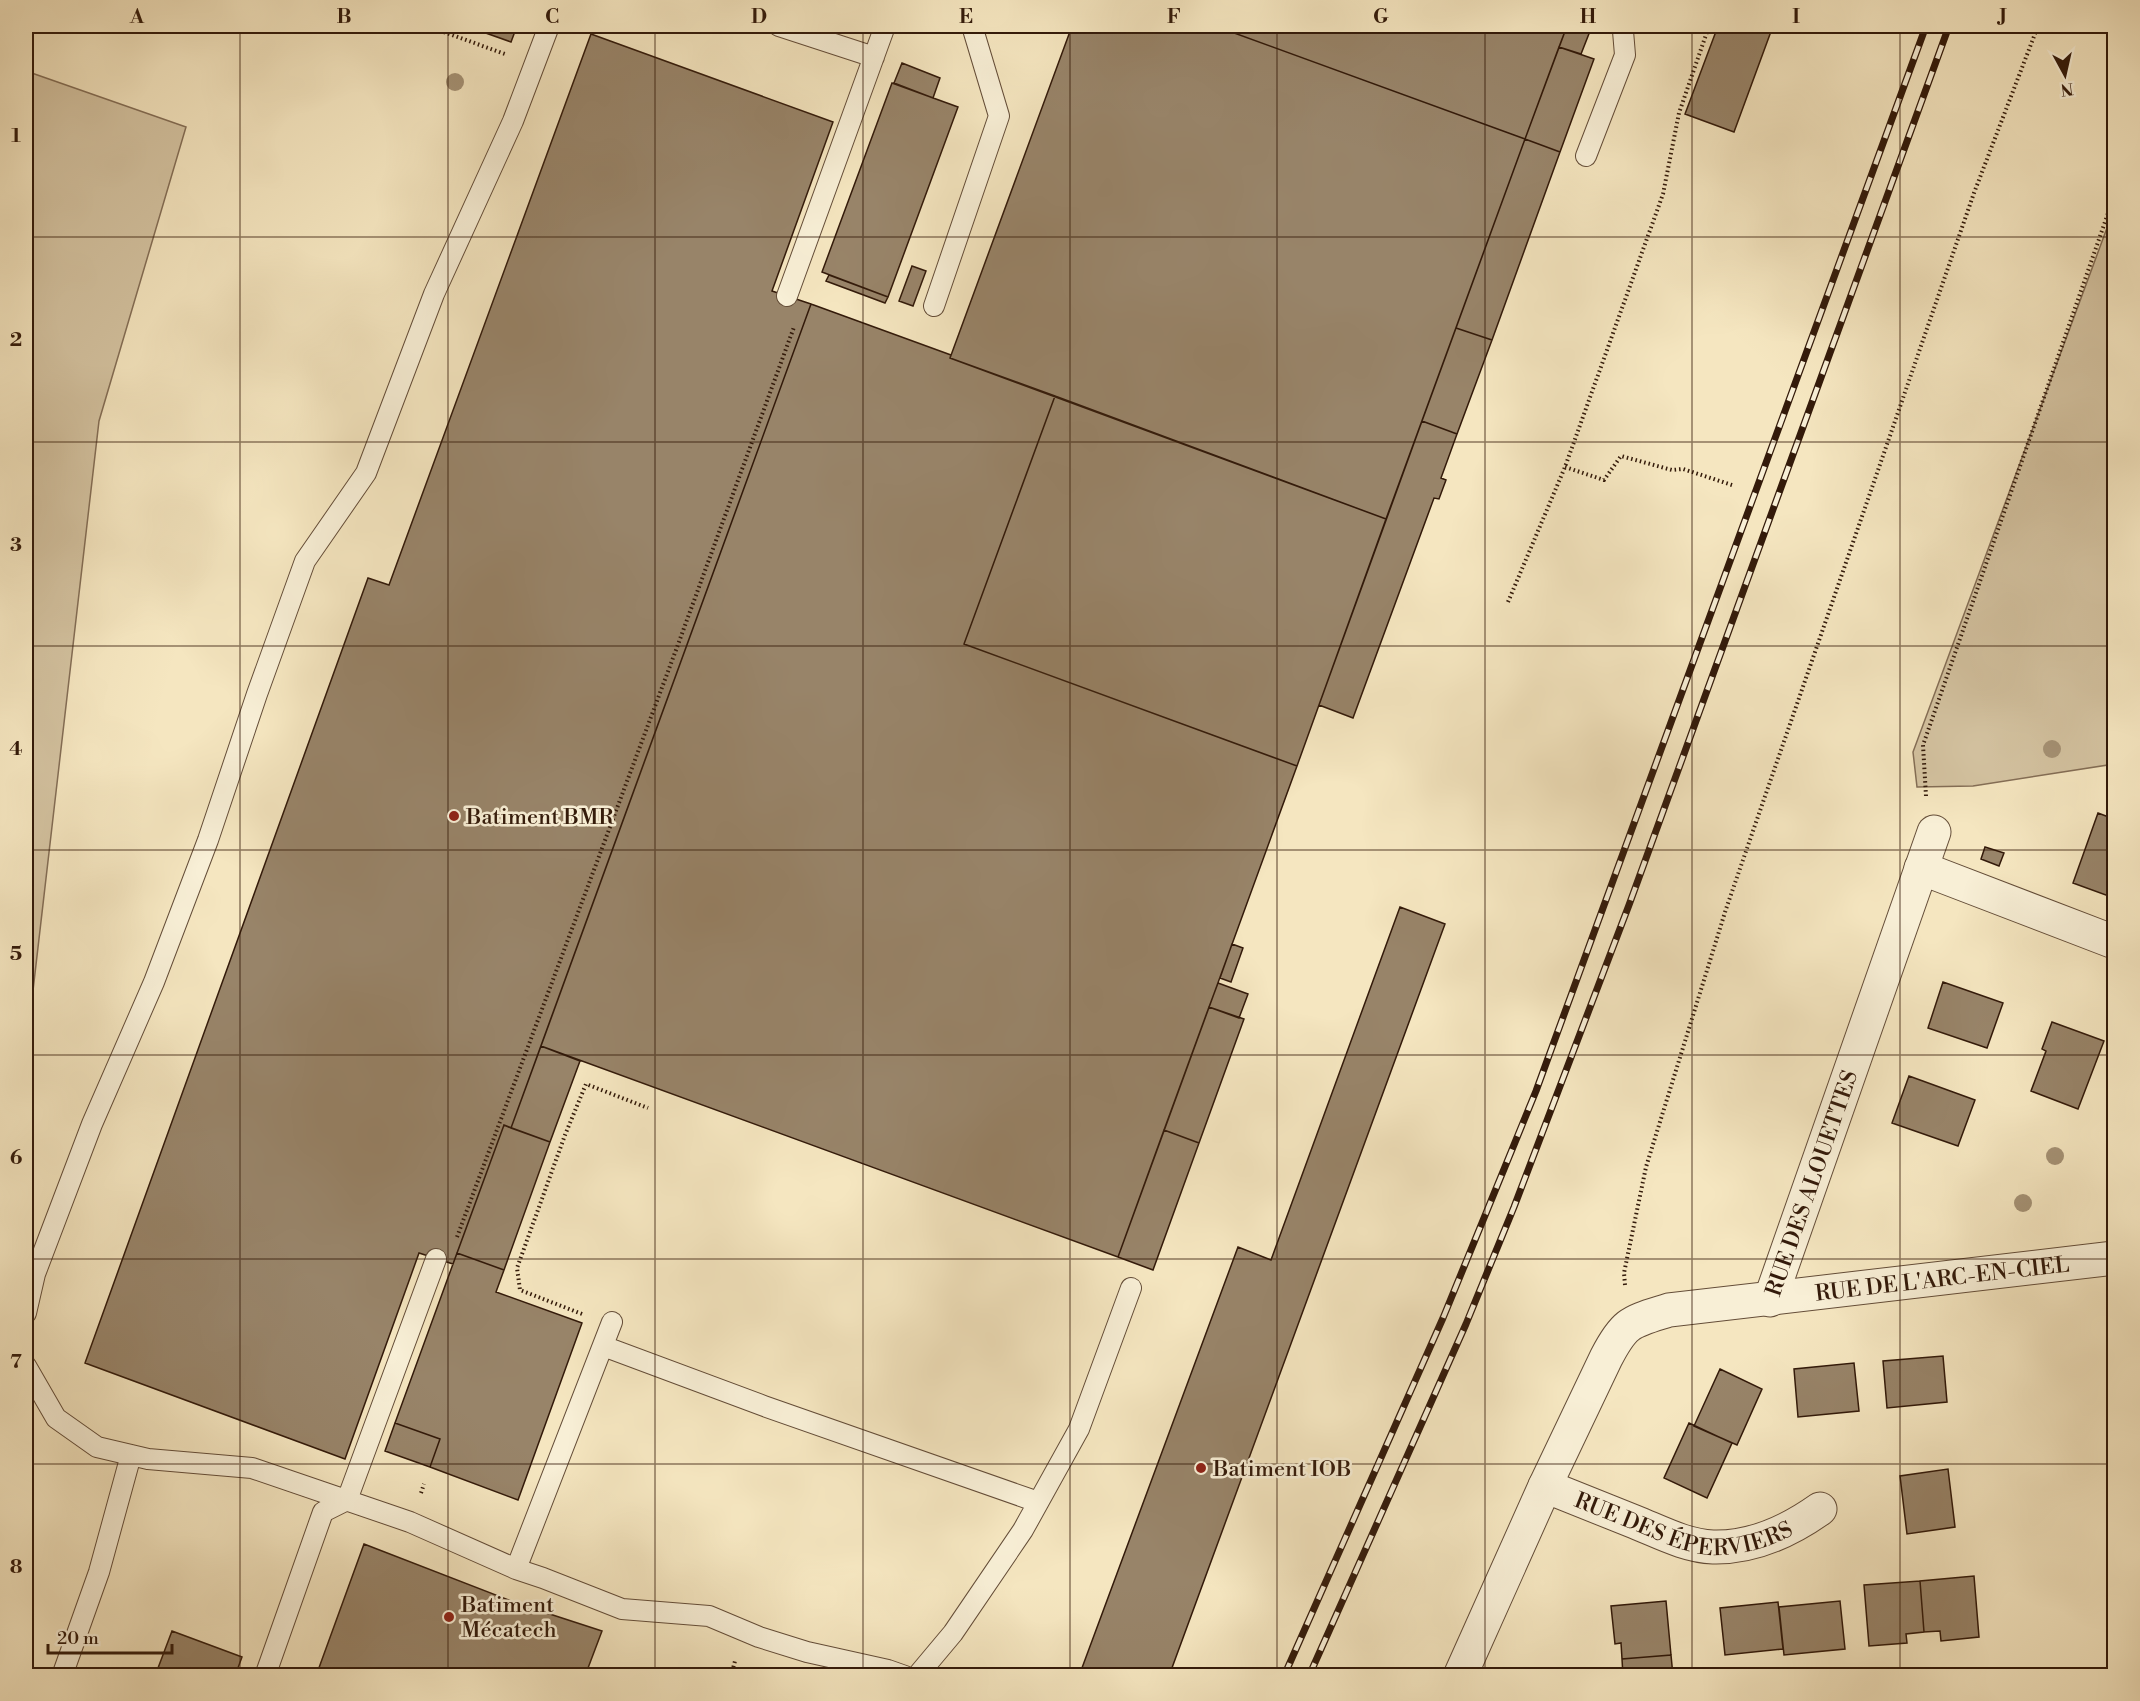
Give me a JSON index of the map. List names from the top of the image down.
{
  "streets": {
    "street": ["RUE DES ALOUETTES", "RUE DE L'ARC-EN-CIEL", "RUE DES ÉPERVIERS"]
  },
  "crossings": [
    ["RUE DES ALOUETTES", "RUE DE L'ARC-EN-CIEL"]
  ],
  "places": ["Batiment BMR", "Batiment IOB", "Batiment Mécatech"],
  "scale_bar": "20 m",
  "north": "bottom",
  "grid": {
    "columns": [
      "A",
      "B",
      "C",
      "D",
      "E",
      "F",
      "G",
      "H",
      "I",
      "J"
    ],
    "rows": [
      "1",
      "2",
      "3",
      "4",
      "5",
      "6",
      "7",
      "8"
    ]
  }
}
